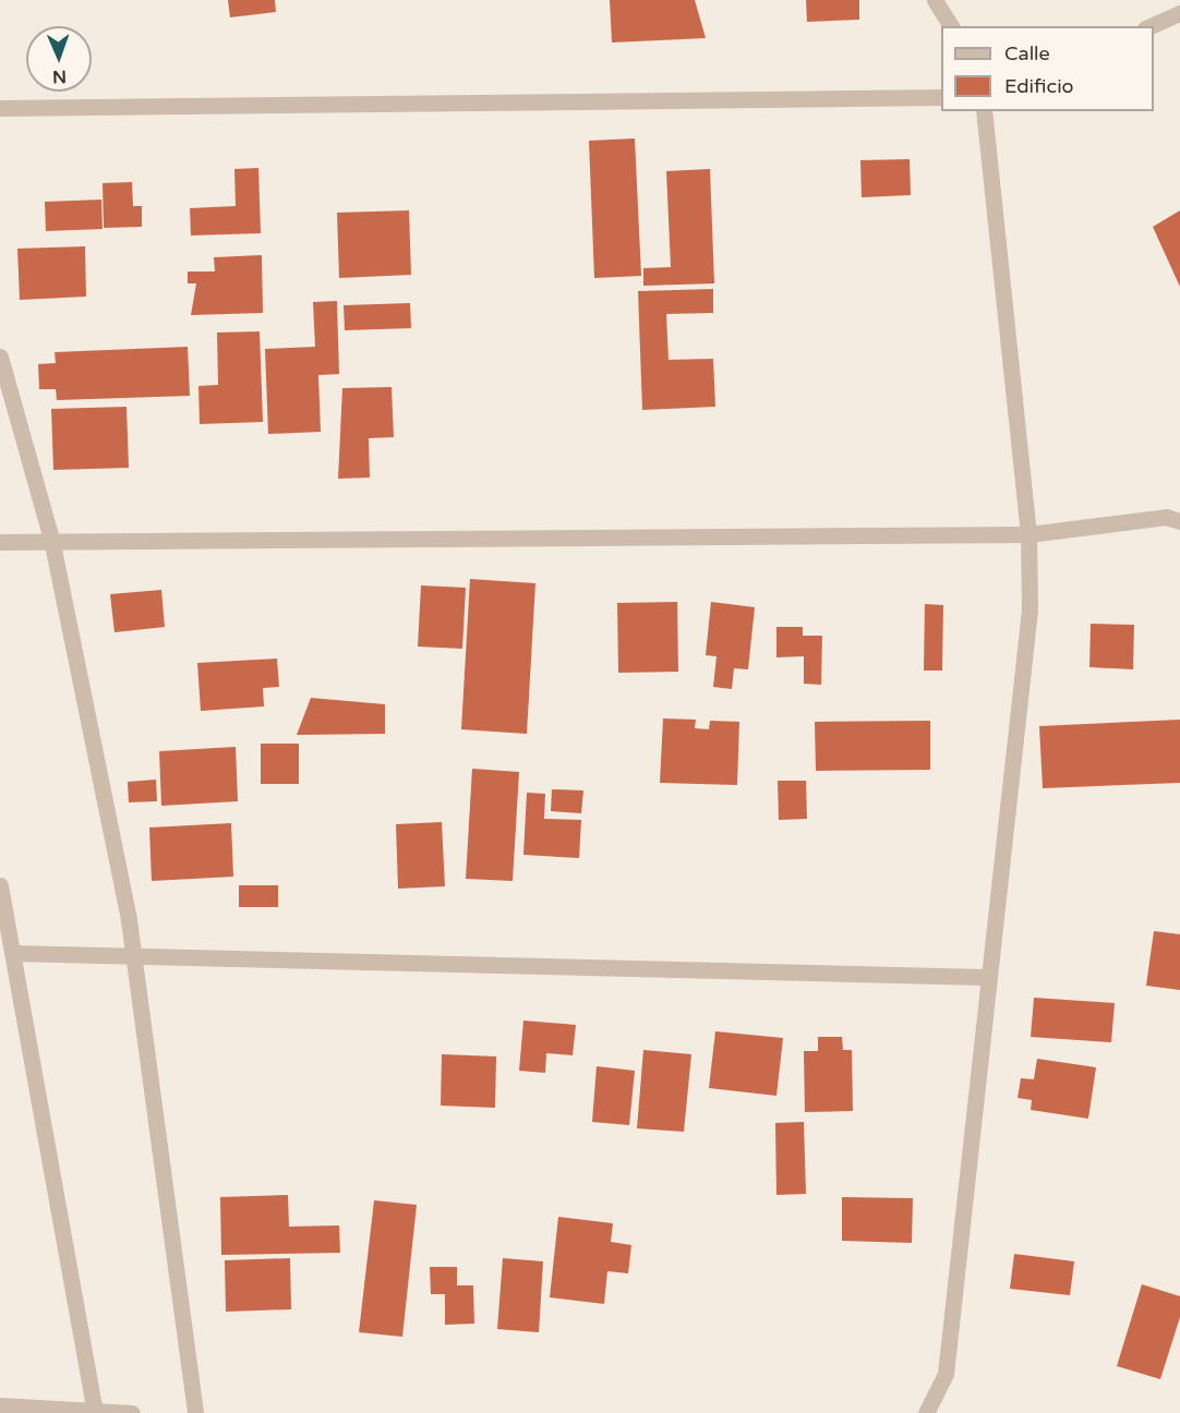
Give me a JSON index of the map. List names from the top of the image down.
{
  "legend": ["Calle", "Edificio"],
  "north": "bottom"
}
